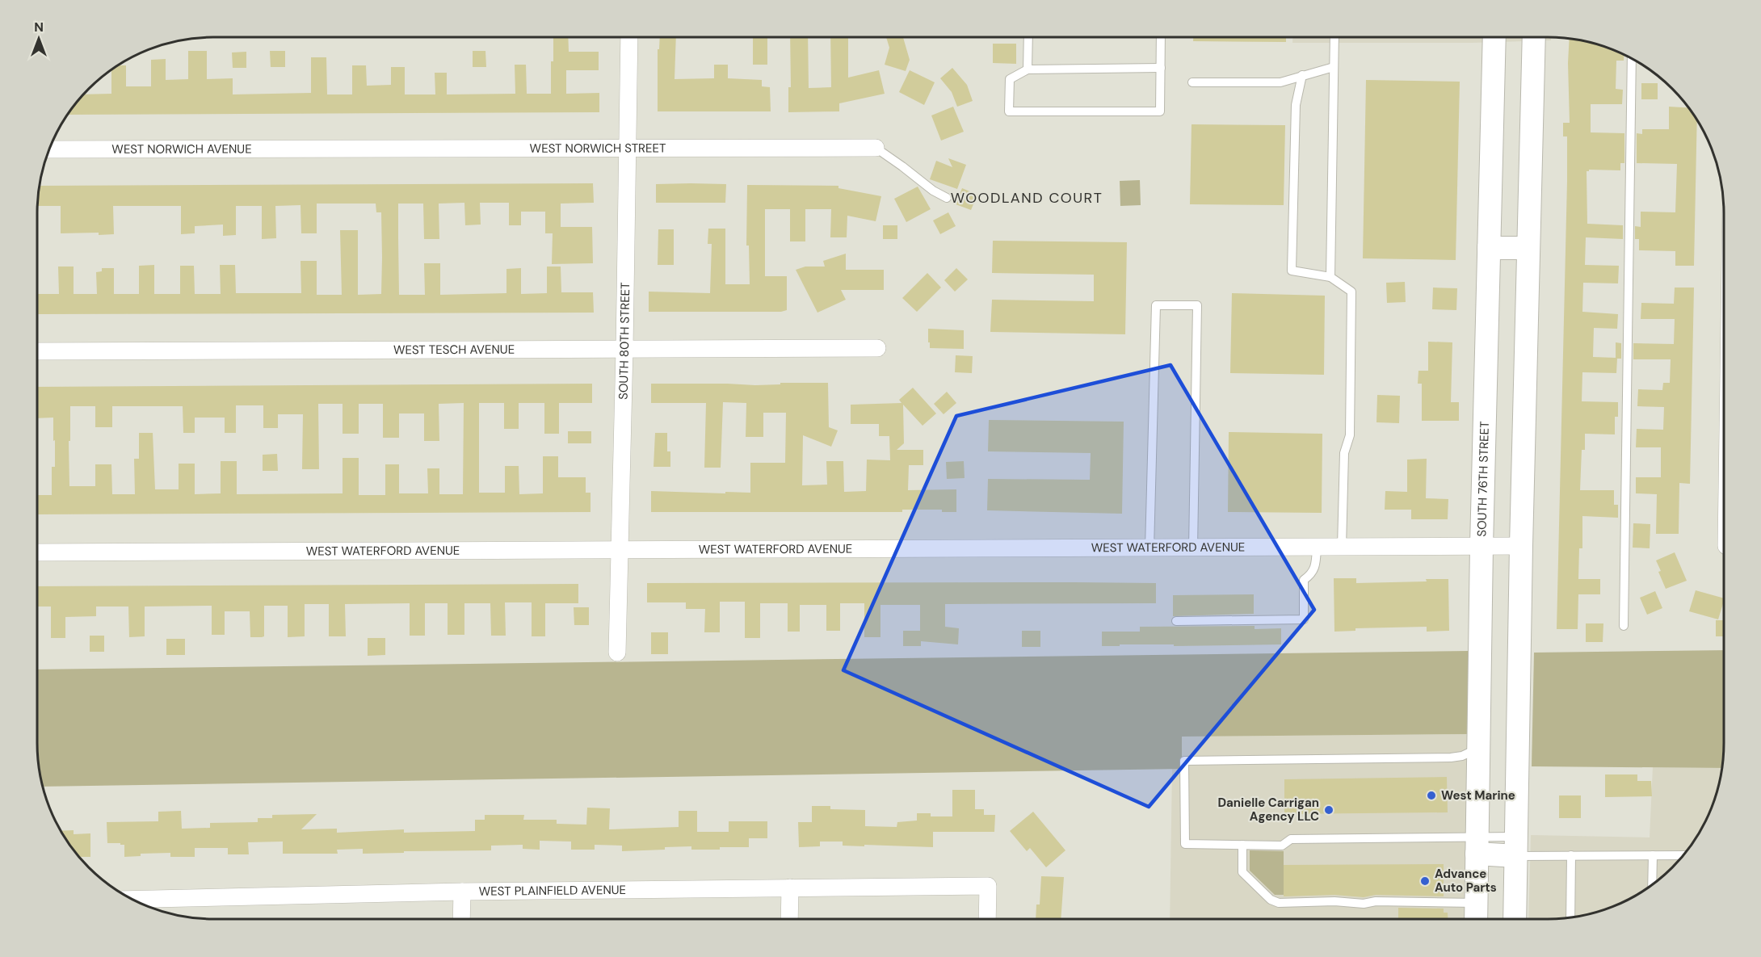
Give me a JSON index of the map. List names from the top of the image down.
{
  "streets": {
    "main road": ["SOUTH 76TH STREET"],
    "street": [
      "WEST NORWICH AVENUE",
      "WEST NORWICH STREET",
      "SOUTH 80TH STREET",
      "WEST TESCH AVENUE",
      "WEST WATERFORD AVENUE",
      "WEST PLAINFIELD AVENUE"
    ]
  },
  "crossings": [
    ["WEST NORWICH AVENUE", "WEST NORWICH STREET"],
    ["WEST NORWICH STREET", "SOUTH 80TH STREET"],
    ["SOUTH 80TH STREET", "WEST TESCH AVENUE"],
    ["SOUTH 80TH STREET", "WEST WATERFORD AVENUE"],
    ["SOUTH 76TH STREET", "WEST WATERFORD AVENUE"]
  ],
  "districts": ["WOODLAND COURT"],
  "places": ["West Marine", "Danielle Carrigan Agency LLC", "Advance Auto Parts"],
  "north": "top"
}
